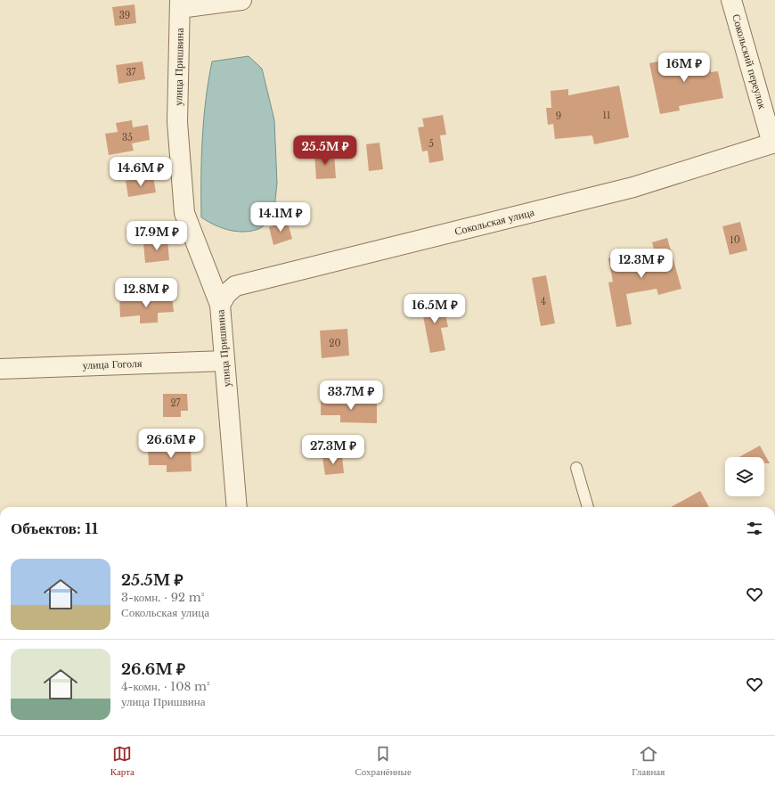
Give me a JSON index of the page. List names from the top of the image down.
{
  "streets": {
    "street": [
      "Сокольский переулок",
      "улица Пришвина",
      "Сокольская улица",
      "улица Гоголя"
    ]
  },
  "crossings": [
    ["Сокольский переулок", "Сокольская улица"],
    ["улица Пришвина", "Сокольская улица"],
    ["улица Пришвина", "улица Гоголя"]
  ],
  "house_numbers": [
    "39",
    "37",
    "11",
    "9",
    "35",
    "5",
    "10",
    "4",
    "20",
    "27"
  ],
  "page": {
    "price": [
      "16M ₽",
      "25.5M ₽",
      "14.6M ₽",
      "14.1M ₽",
      "17.9M ₽",
      "12.3M ₽",
      "12.8M ₽",
      "16.5M ₽",
      "33.7M ₽",
      "26.6M ₽",
      "27.3M ₽"
    ],
    "heading": "Объектов: 11",
    "list": [
      {
        "name": "25.5M ₽",
        "note": "3-комн. · 92 m² · Сокольская улица"
      },
      {
        "name": "26.6M ₽",
        "note": "4-комн. · 108 m² · улица Пришвина"
      }
    ],
    "tabs": ["Карта", "Сохранённые", "Главная"]
  }
}
